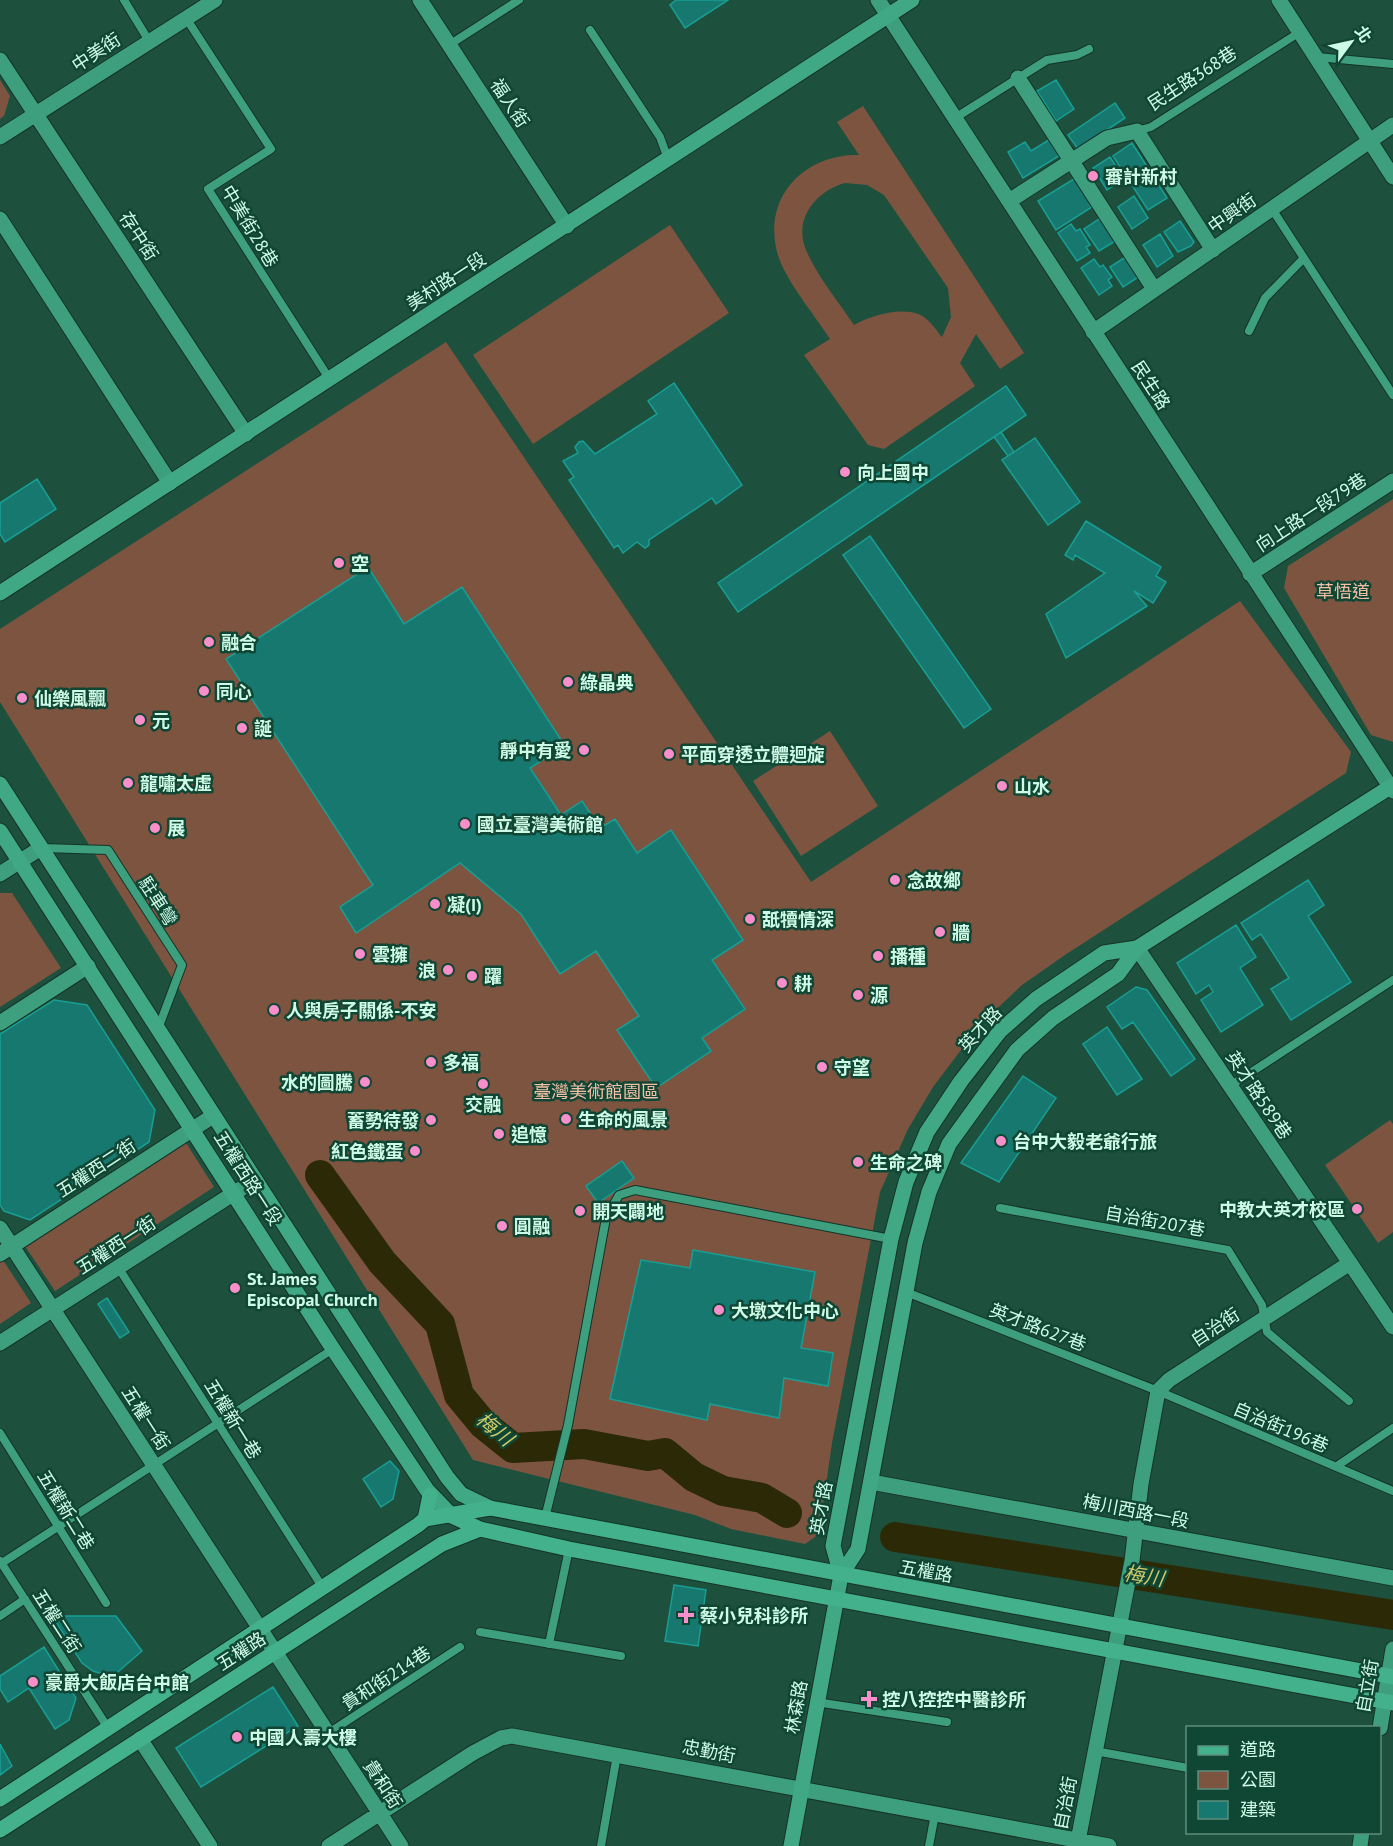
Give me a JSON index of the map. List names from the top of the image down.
{
  "streets": {
    "main road": [
      "美村路一段",
      "英才路",
      "五權西路一段",
      "五權路",
      "林森路"
    ],
    "street": [
      "中美街",
      "民生路368巷",
      "福人街",
      "中興街",
      "存中街",
      "民生路",
      "向上路一段79巷",
      "英才路589巷",
      "五權西二街",
      "五權西一街",
      "自治街",
      "五權一街",
      "梅川西路一段",
      "自立街",
      "忠勤街",
      "貴和街"
    ],
    "lane": [
      "中美街28巷",
      "駐車彎",
      "自治街207巷",
      "英才路627巷",
      "五權新一巷",
      "自治街196巷",
      "五權新二巷",
      "五權二街",
      "貴和街214巷"
    ]
  },
  "crossings": [
    ["中美街", "中美街28巷"],
    ["中美街", "存中街"],
    ["民生路368巷", "民生路"],
    ["福人街", "美村路一段"],
    ["中興街", "民生路"],
    ["中美街28巷", "美村路一段"],
    ["存中街", "美村路一段"],
    ["美村路一段", "民生路"],
    ["民生路", "向上路一段79巷"],
    ["民生路", "英才路"],
    ["駐車彎", "五權西路一段"],
    ["英才路", "英才路589巷"],
    ["英才路", "英才路627巷"],
    ["英才路", "梅川西路一段"],
    ["英才路", "五權路"],
    ["英才路", "林森路"],
    ["英才路589巷", "自治街"],
    ["五權西二街", "五權西路一段"],
    ["五權西二街", "五權一街"],
    ["五權西路一段", "五權西一街"],
    ["五權西路一段", "五權路"],
    ["自治街207巷", "自治街"],
    ["五權西一街", "五權一街"],
    ["五權西一街", "五權新一巷"],
    ["英才路627巷", "自治街"],
    ["英才路627巷", "自治街196巷"],
    ["自治街", "自治街196巷"],
    ["自治街", "梅川西路一段"],
    ["自治街", "五權路"],
    ["自治街", "忠勤街"],
    ["五權一街", "五權路"],
    ["五權一街", "貴和街"],
    ["五權新一巷", "五權路"],
    ["五權路", "五權二街"],
    ["五權路", "自立街"],
    ["五權路", "林森路"],
    ["五權路", "貴和街"],
    ["貴和街214巷", "貴和街"],
    ["林森路", "忠勤街"],
    ["忠勤街", "貴和街"]
  ],
  "water": ["梅川"],
  "parks": ["草悟道", "臺灣美術館園區"],
  "places": {
    "other": [
      "審計新村",
      "向上國中",
      "空",
      "融合",
      "綠晶典",
      "同心",
      "仙樂風飄",
      "元",
      "誕",
      "靜中有愛",
      "平面穿透立體迴旋",
      "龍嘯太虛",
      "山水",
      "國立臺灣美術館",
      "展",
      "念故鄉",
      "凝(I)",
      "舐犢情深",
      "牆",
      "雲擁",
      "播種",
      "浪",
      "躍",
      "耕",
      "源",
      "人與房子關係-不安",
      "多福",
      "守望",
      "水的圖騰",
      "交融",
      "生命的風景",
      "蓄勢待發",
      "追憶",
      "台中大毅老爺行旅",
      "紅色鐵蛋",
      "生命之碑",
      "中教大英才校區",
      "開天闢地",
      "圓融",
      "St. James Episcopal Church",
      "大墩文化中心",
      "豪爵大飯店台中館",
      "中國人壽大樓"
    ],
    "health": ["蔡小兒科診所", "控八控控中醫診所"]
  },
  "legend": ["道路", "公園", "建築"],
  "north": "top right"
}
